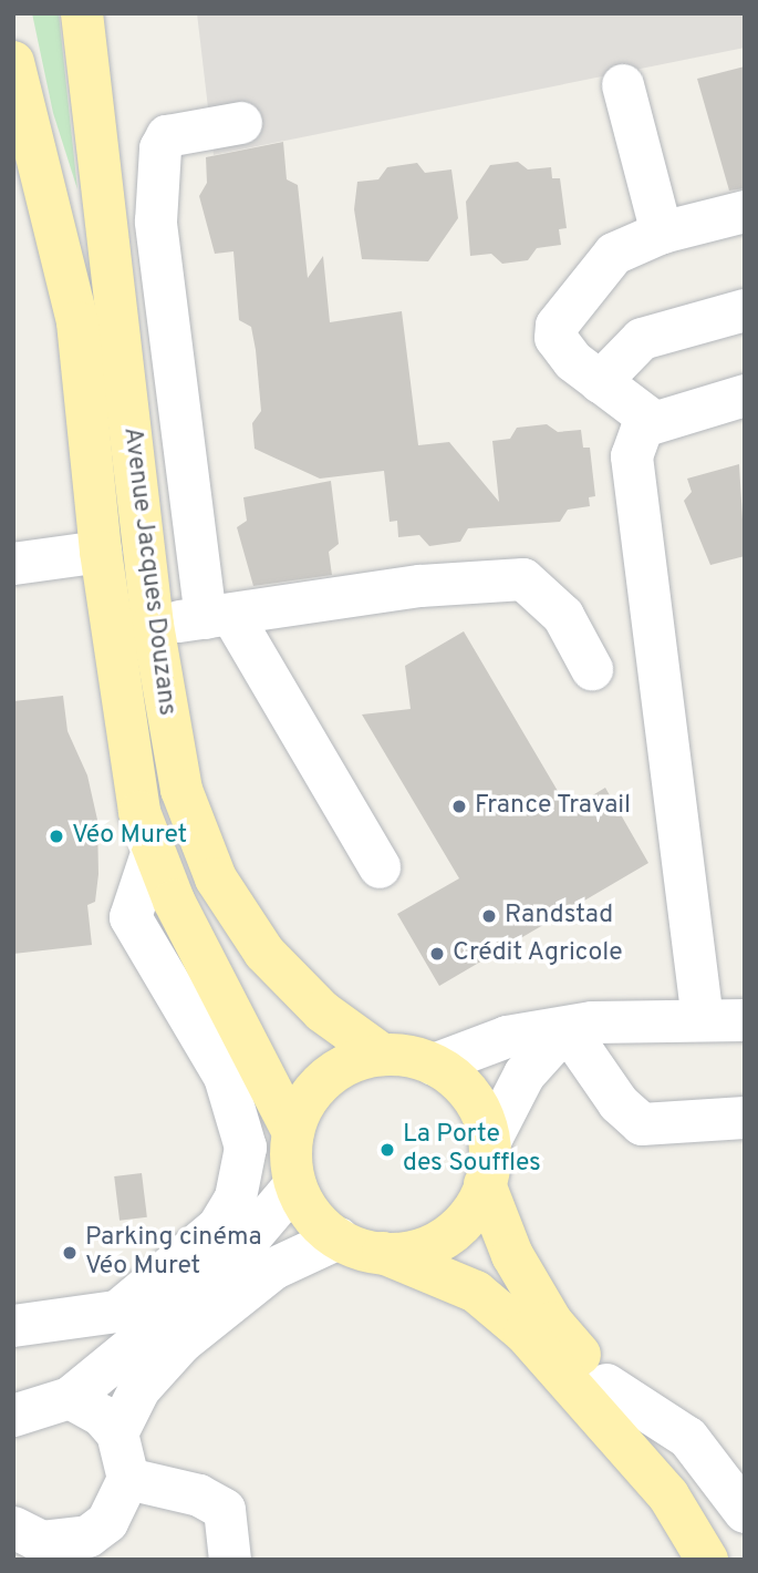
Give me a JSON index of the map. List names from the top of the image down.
{
  "streets": {
    "main road": ["Avenue Jacques Douzans"]
  },
  "places": [
    "France Travail",
    "Véo Muret",
    "Randstad",
    "Crédit Agricole",
    "La Porte des Souffles",
    "Parking cinéma Véo Muret"
  ]
}
